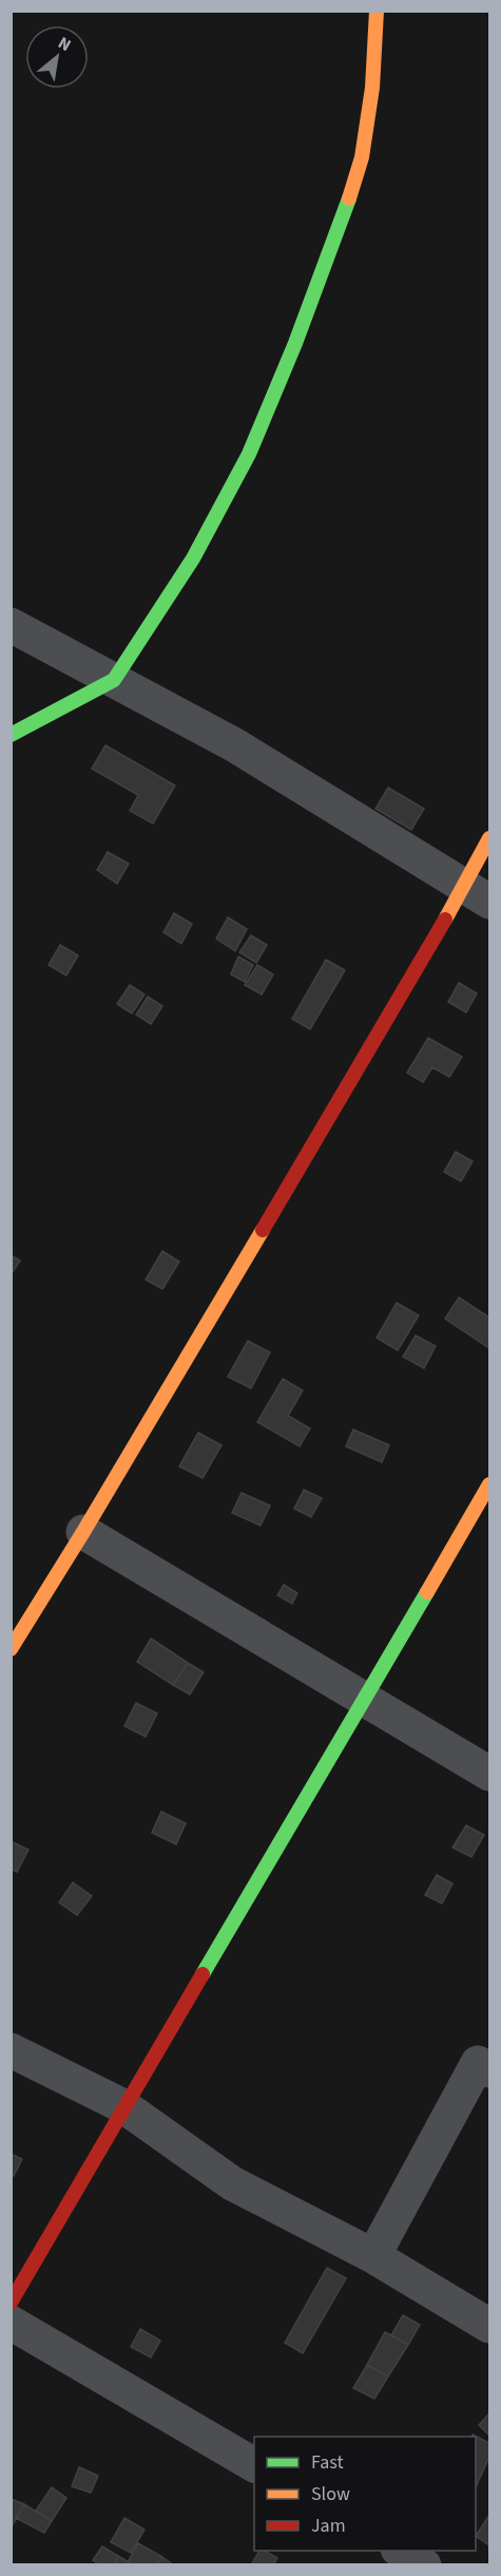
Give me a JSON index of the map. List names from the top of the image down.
{
  "legend": ["Fast", "Slow", "Jam"],
  "north": "top right"
}
